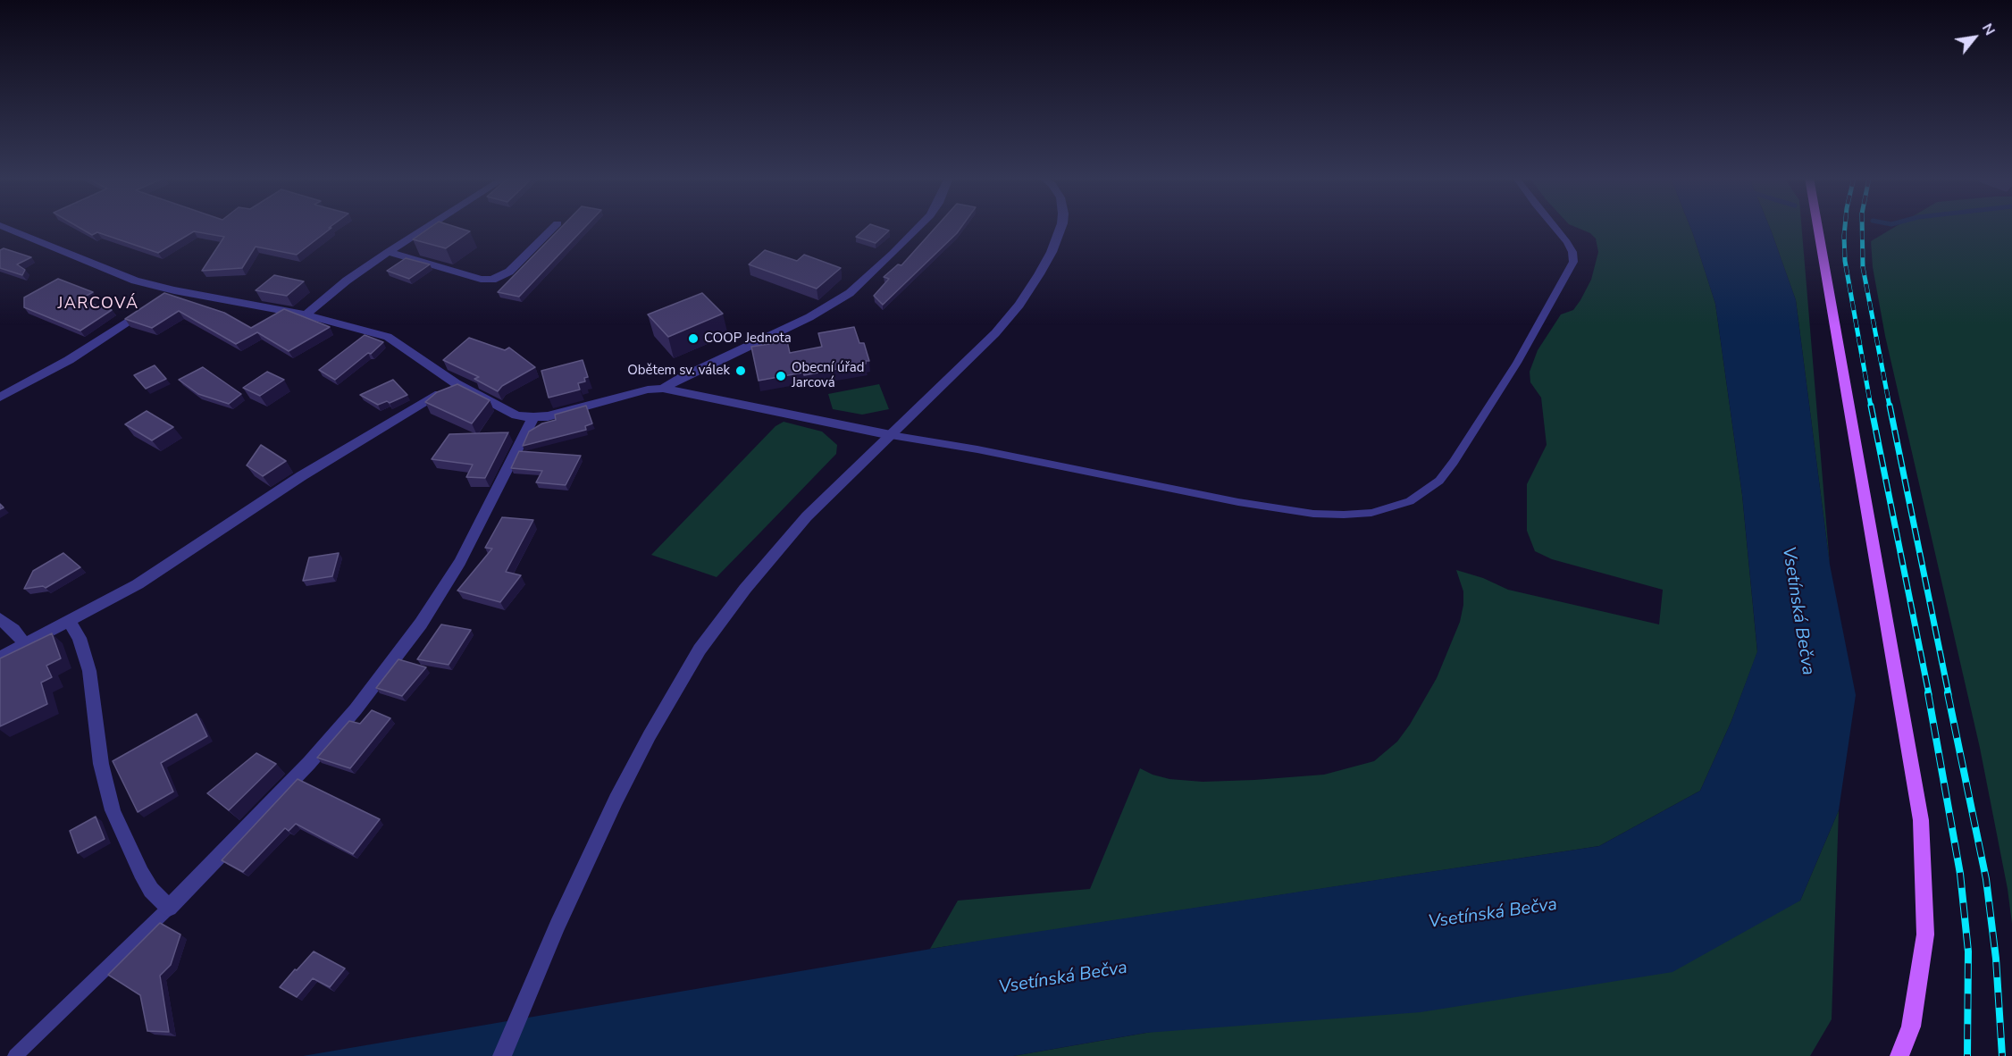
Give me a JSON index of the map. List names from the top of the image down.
{
  "districts": ["JARCOVÁ"],
  "water": ["Vsetínská Bečva"],
  "places": ["COOP Jednota", "Obětem sv. válek", "Obecní úřad Jarcová"],
  "north": "top right"
}
